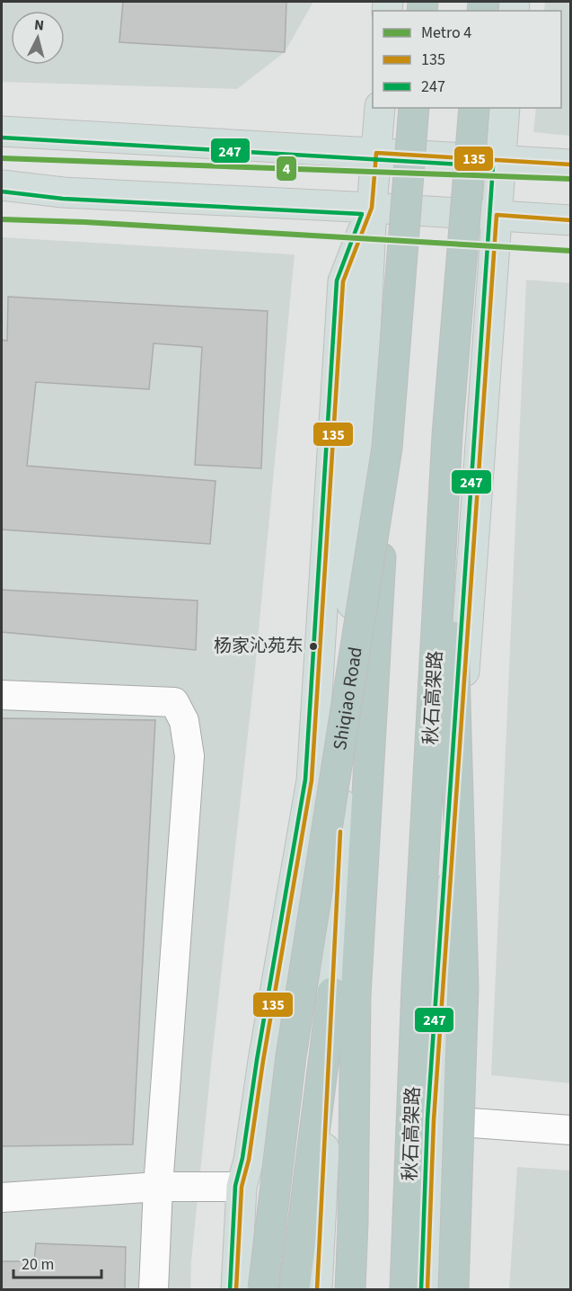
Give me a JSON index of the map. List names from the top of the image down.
{
  "streets": {
    "highway": ["秋石高架路"],
    "main road": ["Shiqiao Road"]
  },
  "places": ["杨家沁苑东"],
  "lines": ["transit line 247", "transit line 135", "metro line 4"],
  "legend": ["Metro 4", "135", "247"],
  "scale_bar": "20 m",
  "north": "top"
}
